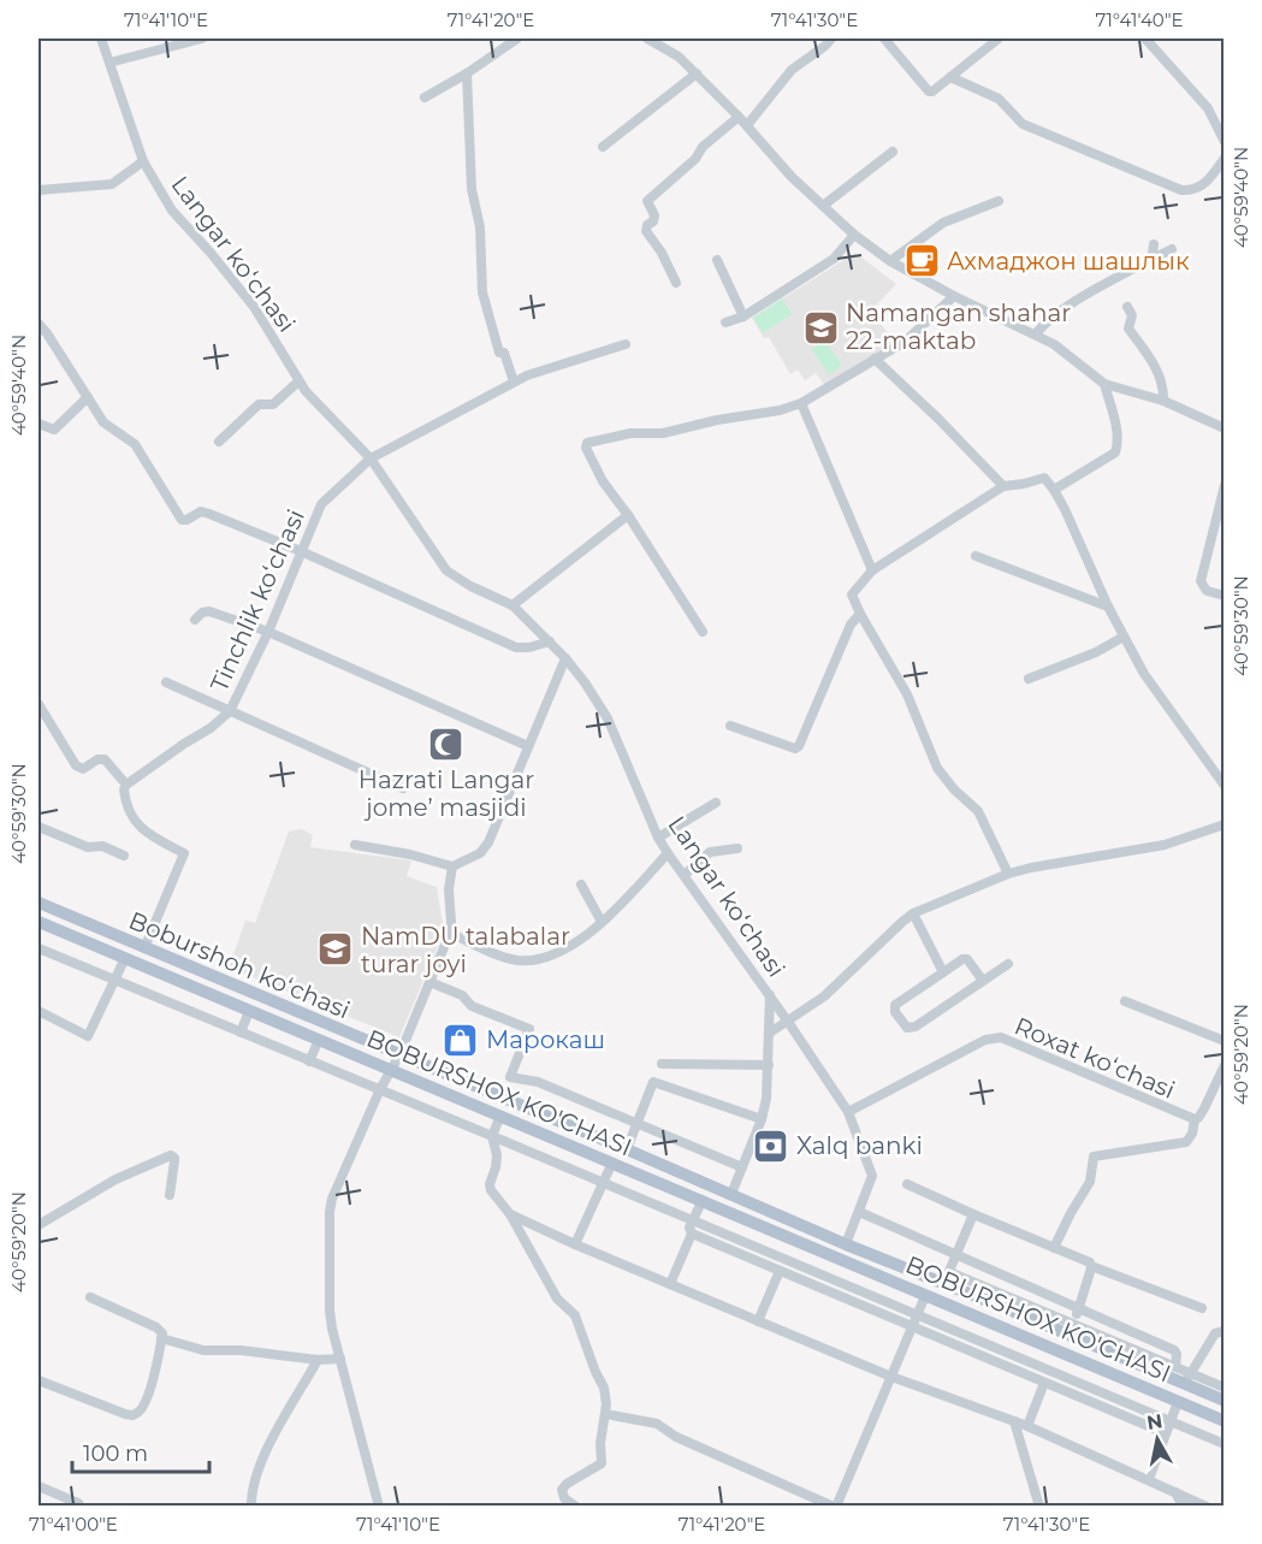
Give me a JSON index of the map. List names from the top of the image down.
{
  "streets": {
    "main road": ["Boburshoh koʻchasi", "BOBURSHOX KO'CHASI"],
    "street": ["Langar koʻchasi", "Tinchlik koʻchasi", "Roxat koʻchasi"]
  },
  "crossings": [
    ["Langar koʻchasi", "Tinchlik koʻchasi"],
    ["Langar koʻchasi", "Boburshoh koʻchasi"],
    ["Langar koʻchasi", "Roxat koʻchasi"]
  ],
  "places": {
    "cafe": ["Ахмаджон шашлык"],
    "school or university": ["Namangan shahar 22-maktab", "NamDU talabalar turar joyi"],
    "mosque": ["Hazrati Langar jome’ masjidi"],
    "shop": ["Марокаш"],
    "bank": ["Xalq banki"]
  },
  "scale_bar": "100 m",
  "north": "top",
  "coordinates": [
    "71°41'10\"E",
    "71°41'20\"E",
    "71°41'30\"E",
    "71°41'40\"E",
    "40°59'40\"N",
    "40°59'30\"N",
    "40°59'20\"N",
    "71°41'00\"E"
  ]
}
